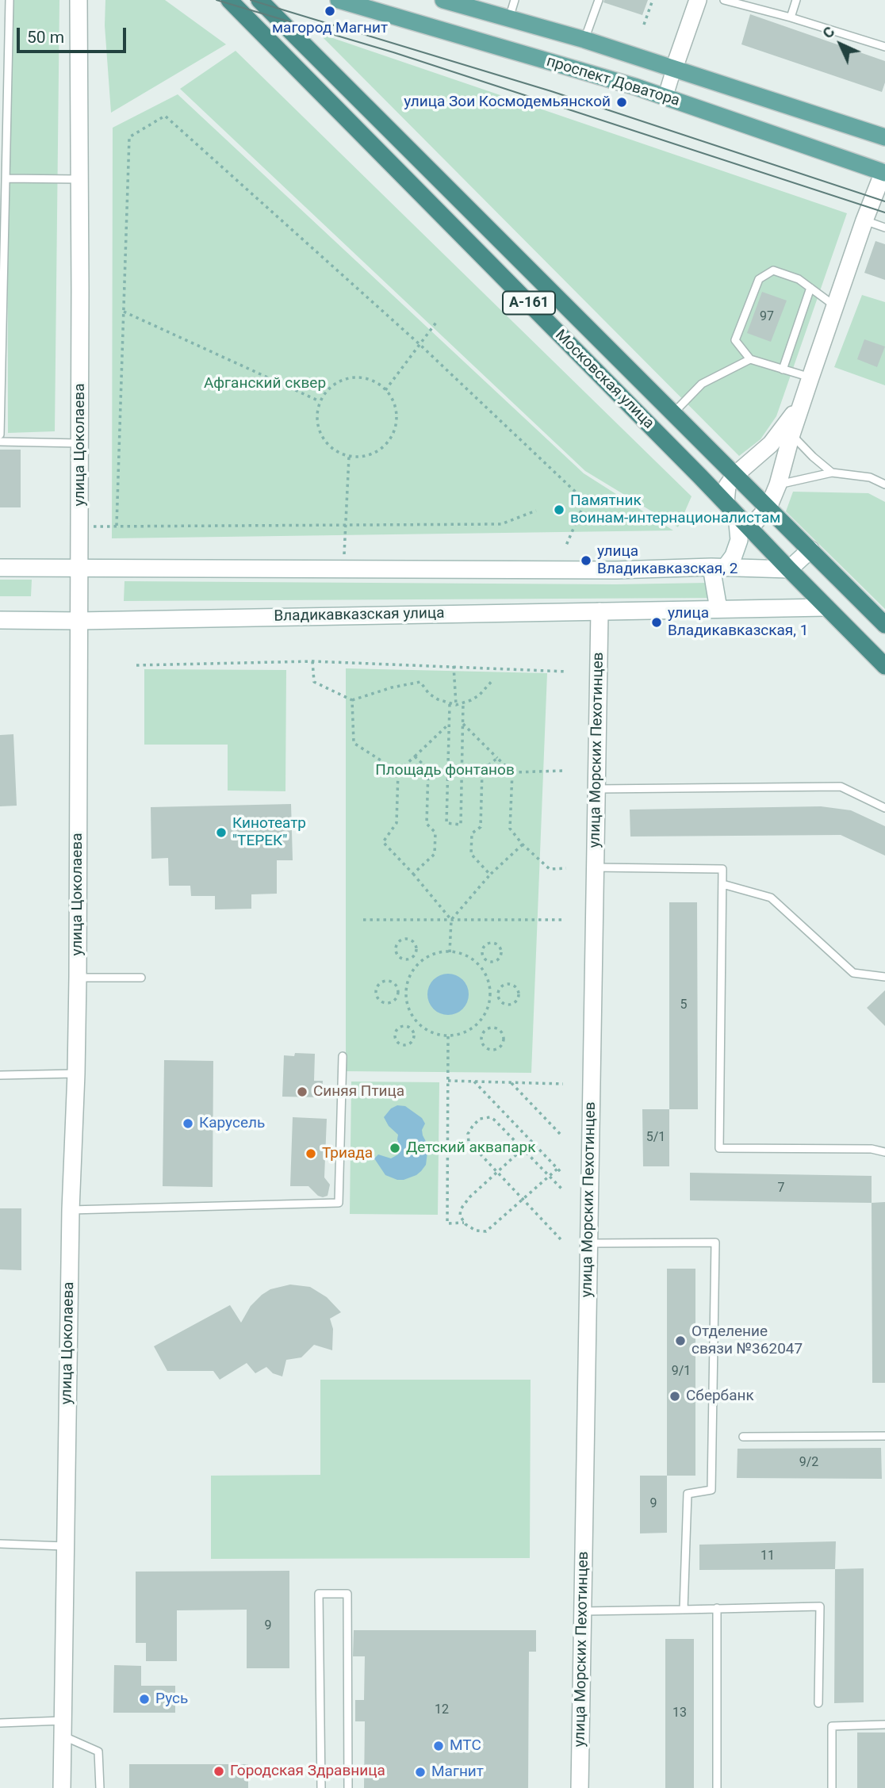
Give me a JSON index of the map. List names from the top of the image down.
{
  "streets": {
    "highway": ["А-161", "Московская улица"],
    "main road": ["проспект Доватора"],
    "street": ["улица Цоколаева", "Владикавказская улица", "улица Морских Пехотинцев"]
  },
  "crossings": [
    ["Московская улица", "Владикавказская улица"],
    ["улица Цоколаева", "Владикавказская улица"],
    ["Владикавказская улица", "улица Морских Пехотинцев"]
  ],
  "parks": ["Афганский сквер", "Площадь фонтанов"],
  "places": [
    "магород Магнит",
    "улица Зои Космодемьянской",
    "Памятник воинам-интернационалистам",
    "улица Владикавказская, 2",
    "улица Владикавказская, 1",
    "Кинотеатр \"ТЕРЕК\"",
    "Синяя Птица",
    "Карусель",
    "Детский аквапарк",
    "Триада",
    "Отделение связи №362047",
    "Сбербанк",
    "Русь",
    "МТС",
    "Городская Здравница",
    "Магнит"
  ],
  "house_numbers": [
    "97",
    "5",
    "5/1",
    "7",
    "9/1",
    "9/2",
    "9",
    "11",
    "9",
    "12",
    "13"
  ],
  "scale_bar": "50 m",
  "north": "top left"
}
